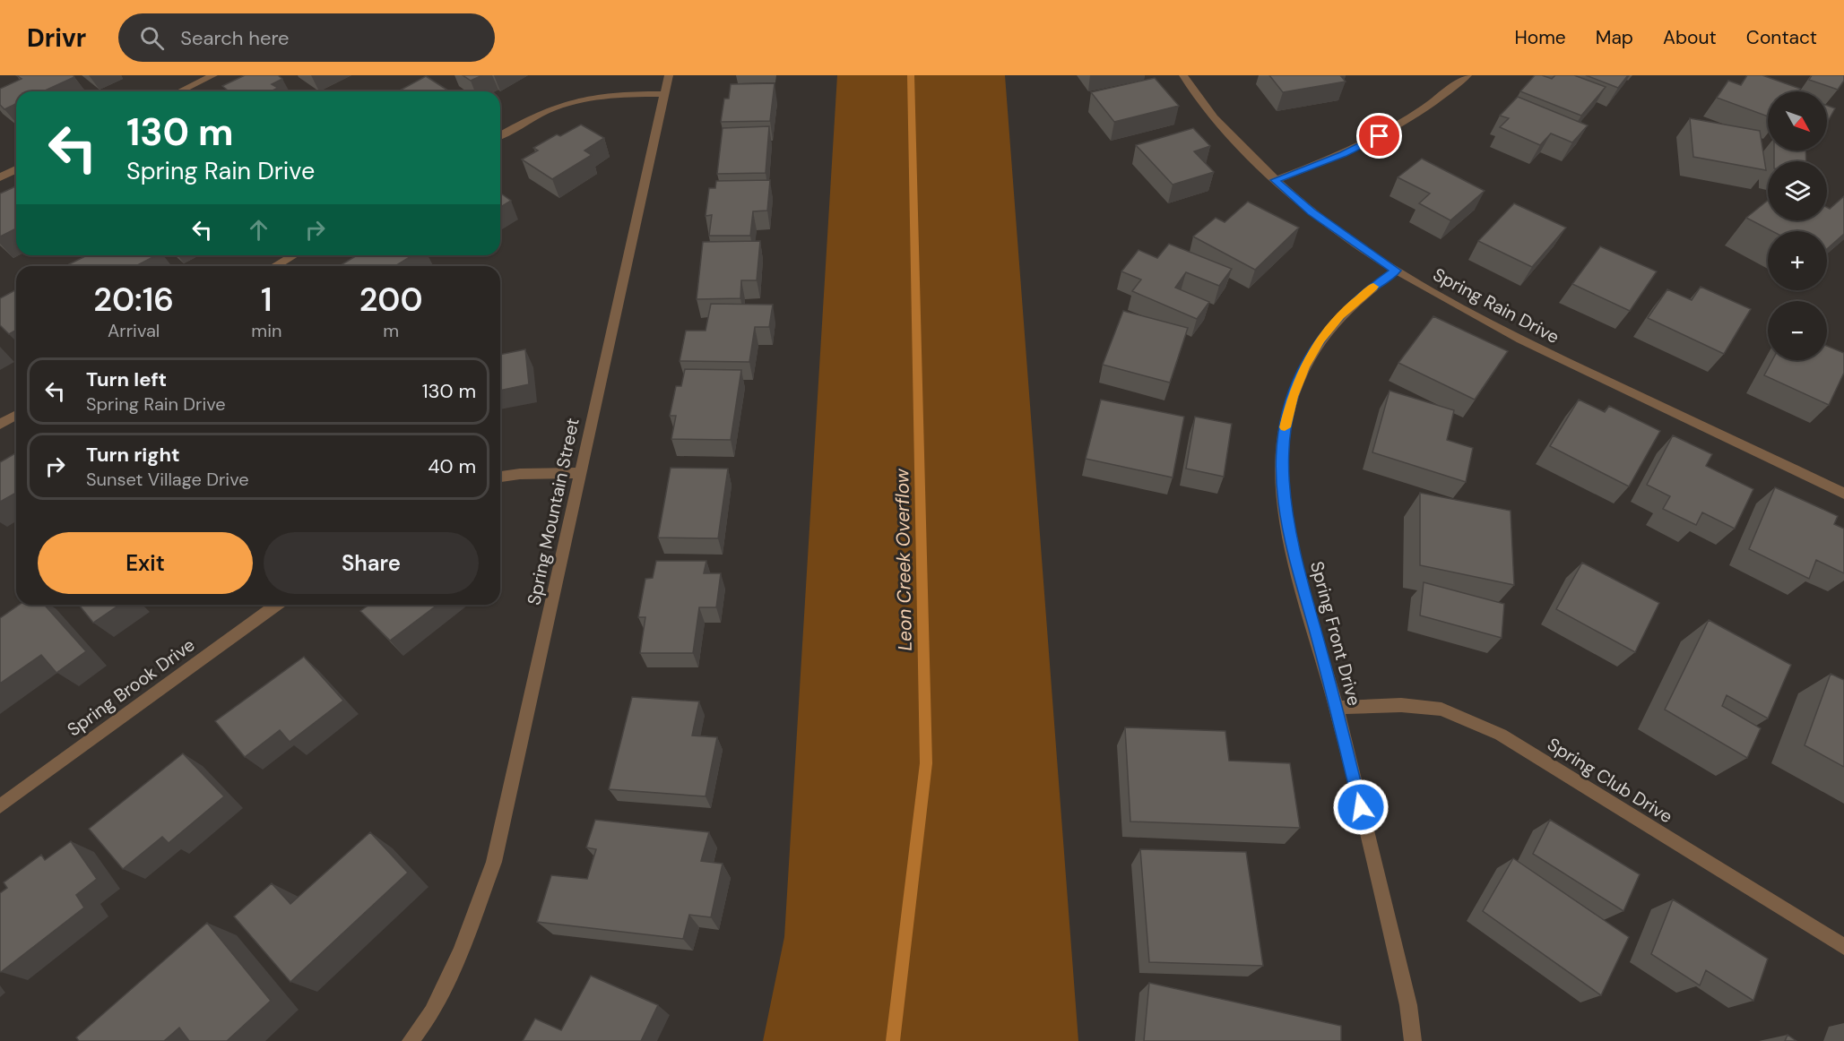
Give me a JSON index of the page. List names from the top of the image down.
{
  "streets": {
    "street": [
      "Spring Rain Drive",
      "Spring Mountain Street",
      "Spring Front Drive",
      "Spring Brook Drive",
      "Spring Club Drive"
    ]
  },
  "crossings": [
    ["Spring Rain Drive", "Spring Front Drive"],
    ["Spring Front Drive", "Spring Club Drive"]
  ],
  "water": ["Leon Creek Overflow"],
  "north": "bottom right",
  "page": {
    "header": "Drivr",
    "search": "Search here",
    "nav": [
      "Home",
      "Map",
      "About",
      "Contact"
    ],
    "map_buttons": ["+", "−"],
    "turn": ["130 m", "Spring Rain Drive"],
    "eta": [
      "20:16",
      "Arrival",
      "1",
      "min",
      "200",
      "m"
    ],
    "list": [
      {
        "name": "Turn left",
        "note": "Spring Rain Drive",
        "value": "130 m"
      },
      {
        "name": "Turn right",
        "note": "Sunset Village Drive",
        "value": "40 m"
      }
    ],
    "buttons": ["Exit", "Share"]
  }
}
